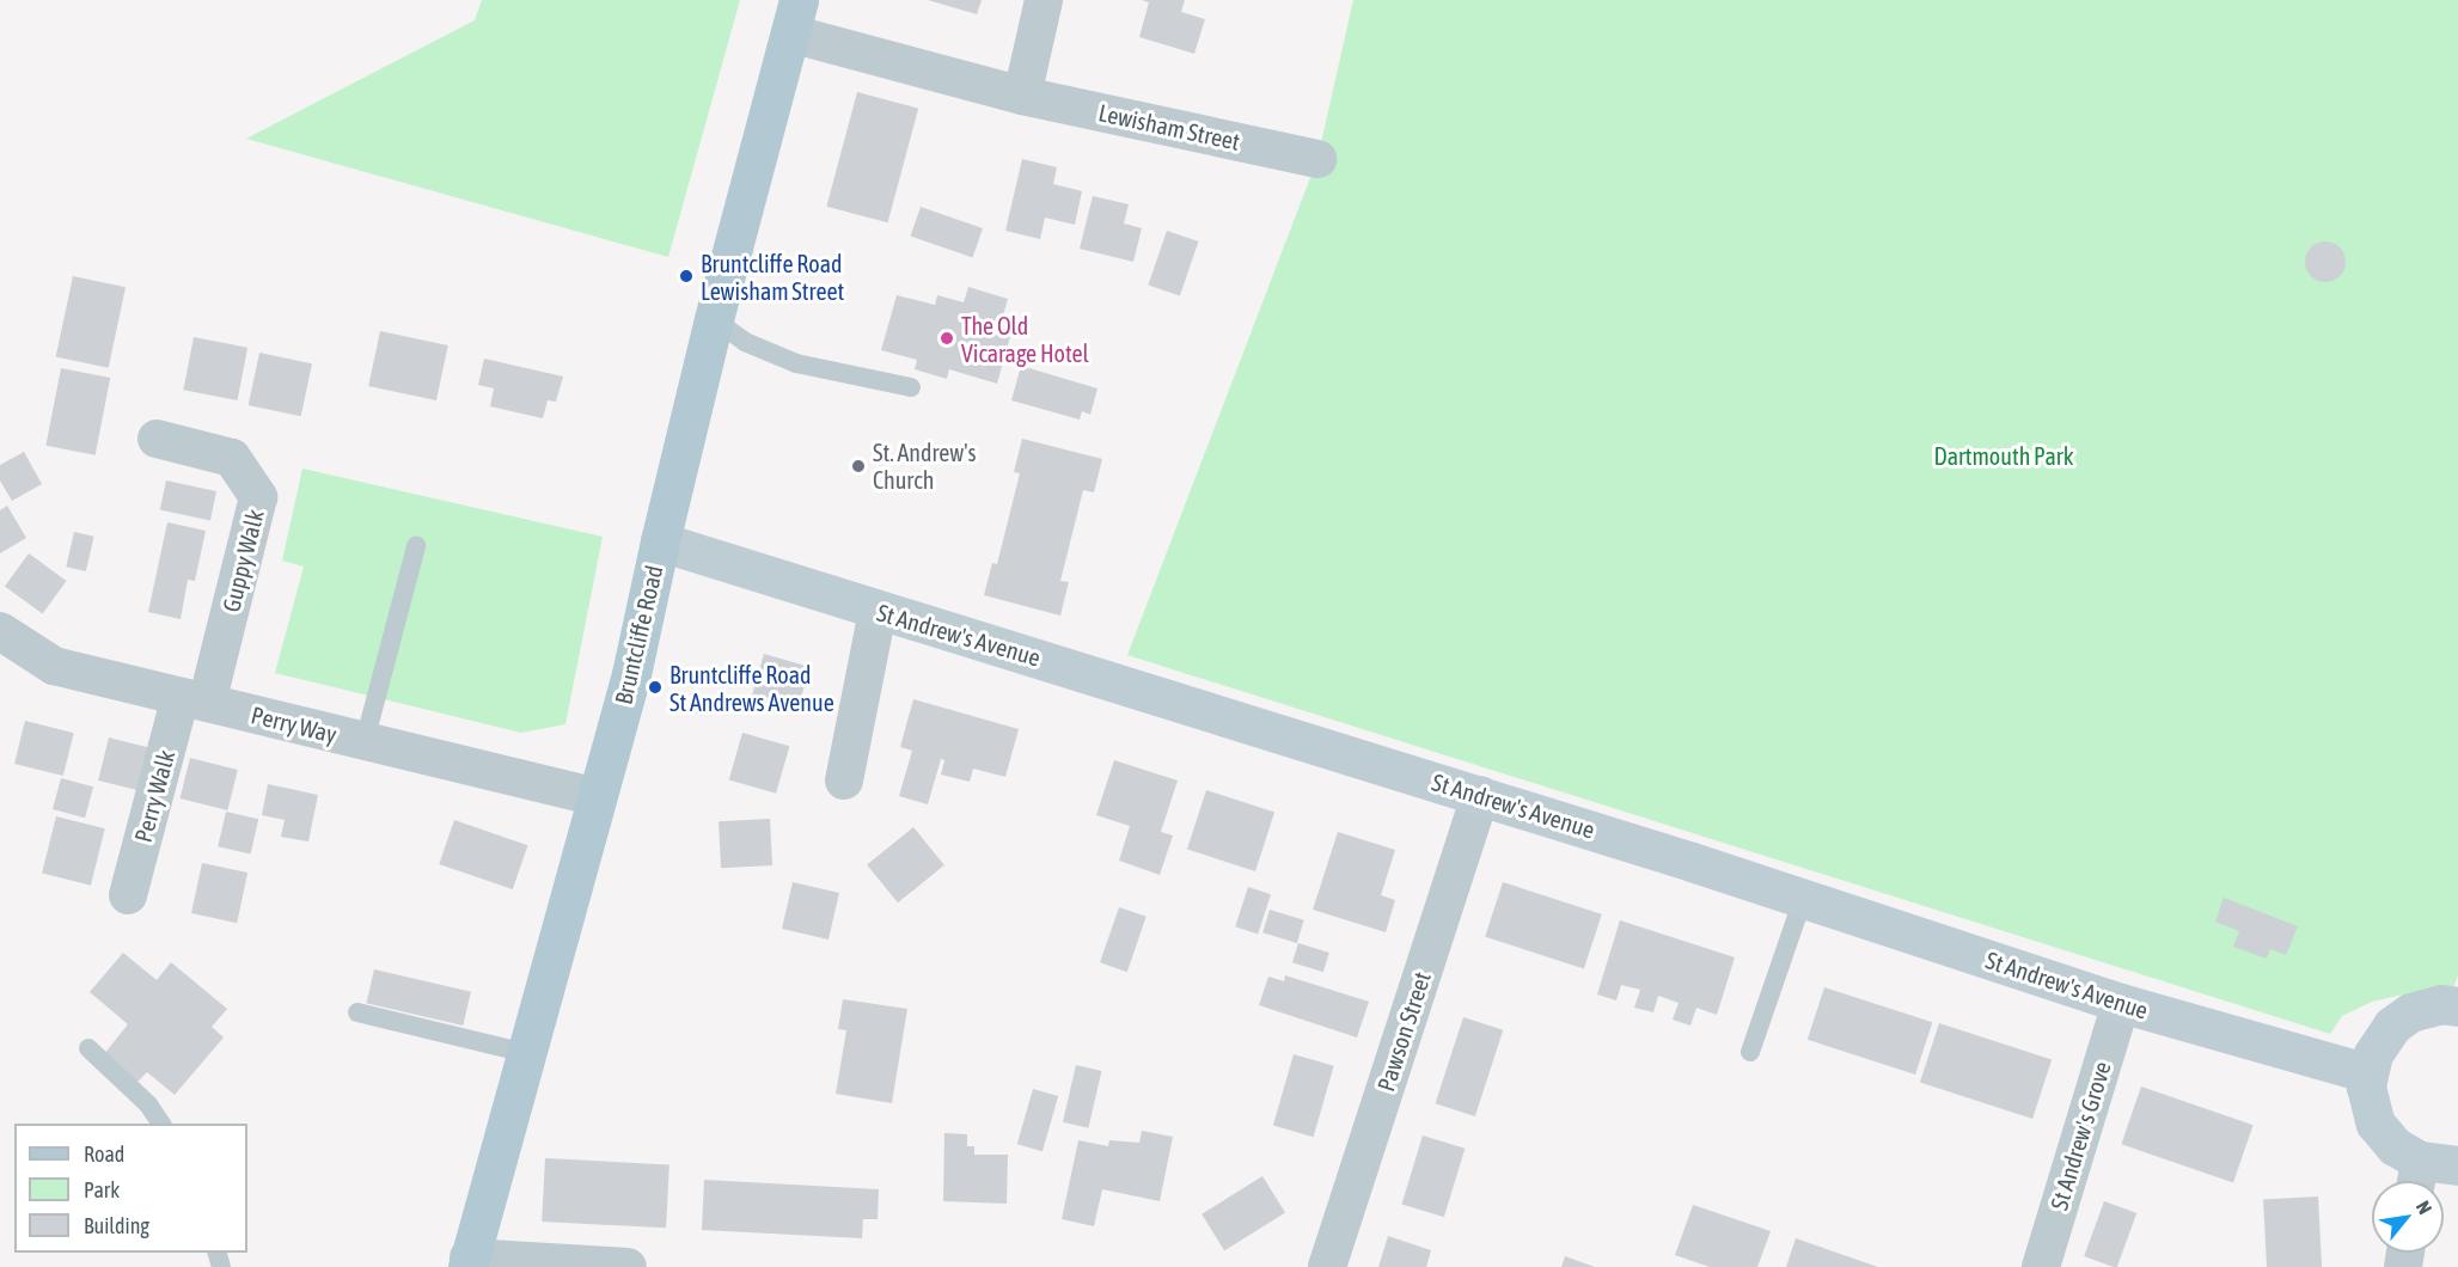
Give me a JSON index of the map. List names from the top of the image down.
{
  "streets": {
    "main road": ["Bruntcliffe Road"],
    "street": [
      "Lewisham Street",
      "Guppy Walk",
      "St Andrew's Avenue",
      "Perry Way",
      "Perry Walk",
      "Pawson Street",
      "St Andrew's Grove"
    ]
  },
  "crossings": [
    ["Lewisham Street", "Bruntcliffe Road"],
    ["Guppy Walk", "Perry Way"],
    ["Guppy Walk", "Perry Walk"],
    ["Bruntcliffe Road", "St Andrew's Avenue"],
    ["Bruntcliffe Road", "Perry Way"],
    ["St Andrew's Avenue", "Pawson Street"],
    ["St Andrew's Avenue", "St Andrew's Grove"],
    ["Perry Way", "Perry Walk"]
  ],
  "parks": ["Dartmouth Park"],
  "places": [
    "Bruntcliffe Road Lewisham Street",
    "The Old Vicarage Hotel",
    "St. Andrew's Church",
    "Bruntcliffe Road St Andrews Avenue"
  ],
  "legend": ["Road", "Park", "Building"],
  "north": "top right"
}
